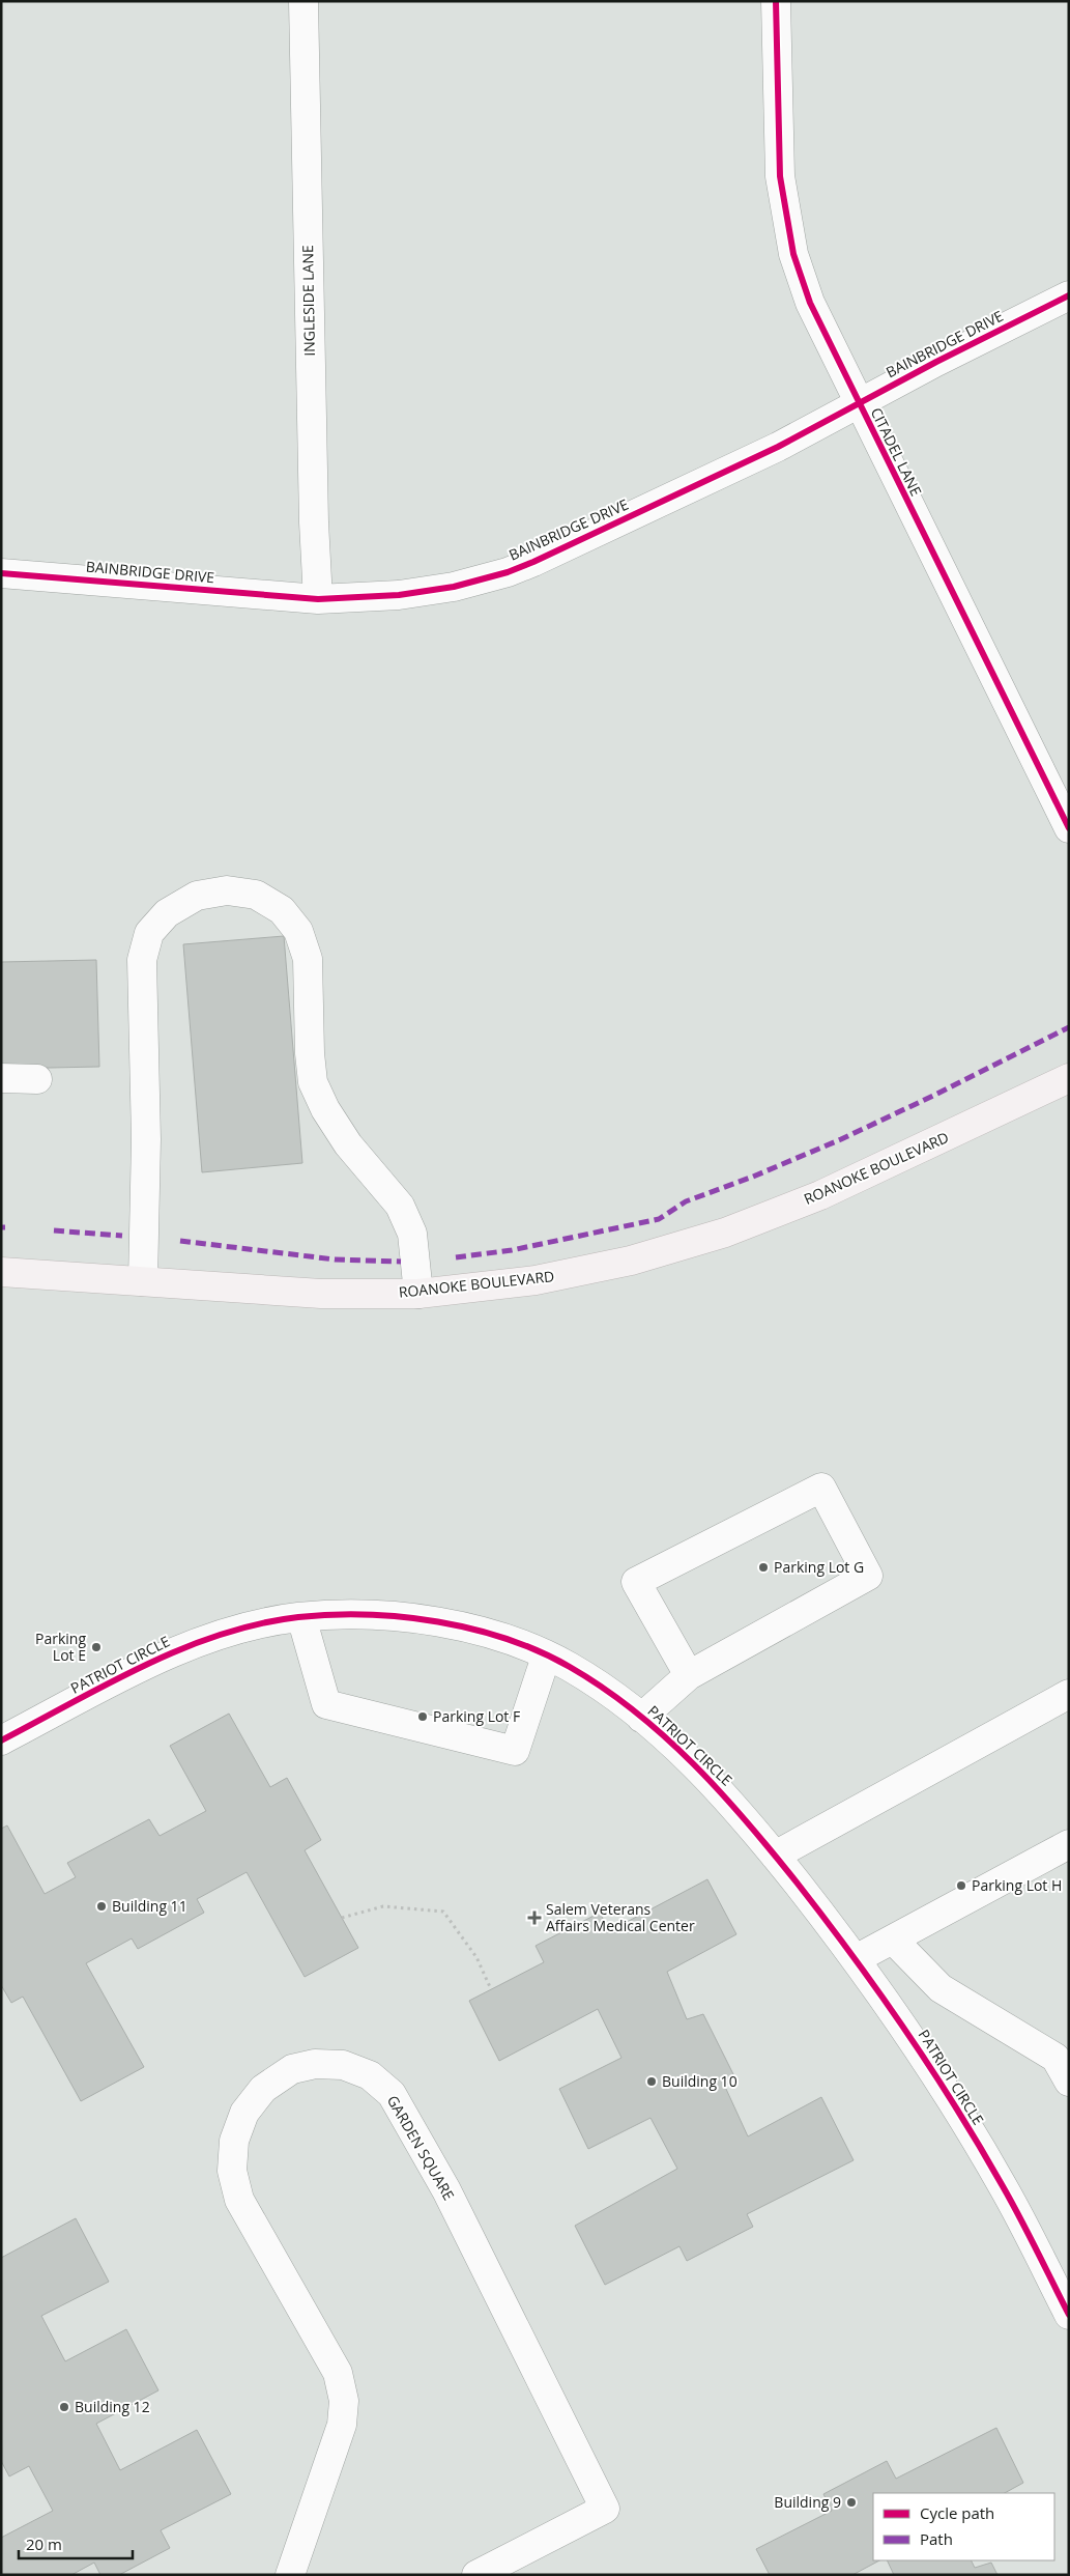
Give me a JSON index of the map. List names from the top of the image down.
{
  "streets": {
    "main road": ["ROANOKE BOULEVARD"],
    "street": [
      "INGLESIDE LANE",
      "BAINBRIDGE DRIVE",
      "CITADEL LANE",
      "PATRIOT CIRCLE",
      "GARDEN SQUARE"
    ]
  },
  "crossings": [
    ["INGLESIDE LANE", "BAINBRIDGE DRIVE"],
    ["BAINBRIDGE DRIVE", "CITADEL LANE"]
  ],
  "places": {
    "other": [
      "Parking Lot G",
      "Parking Lot E",
      "Parking Lot F",
      "Parking Lot H",
      "Building 11",
      "Building 10",
      "Building 12",
      "Building 9"
    ],
    "health": ["Salem Veterans Affairs Medical Center"]
  },
  "legend": ["Cycle path", "Path"],
  "scale_bar": "20 m"
}
